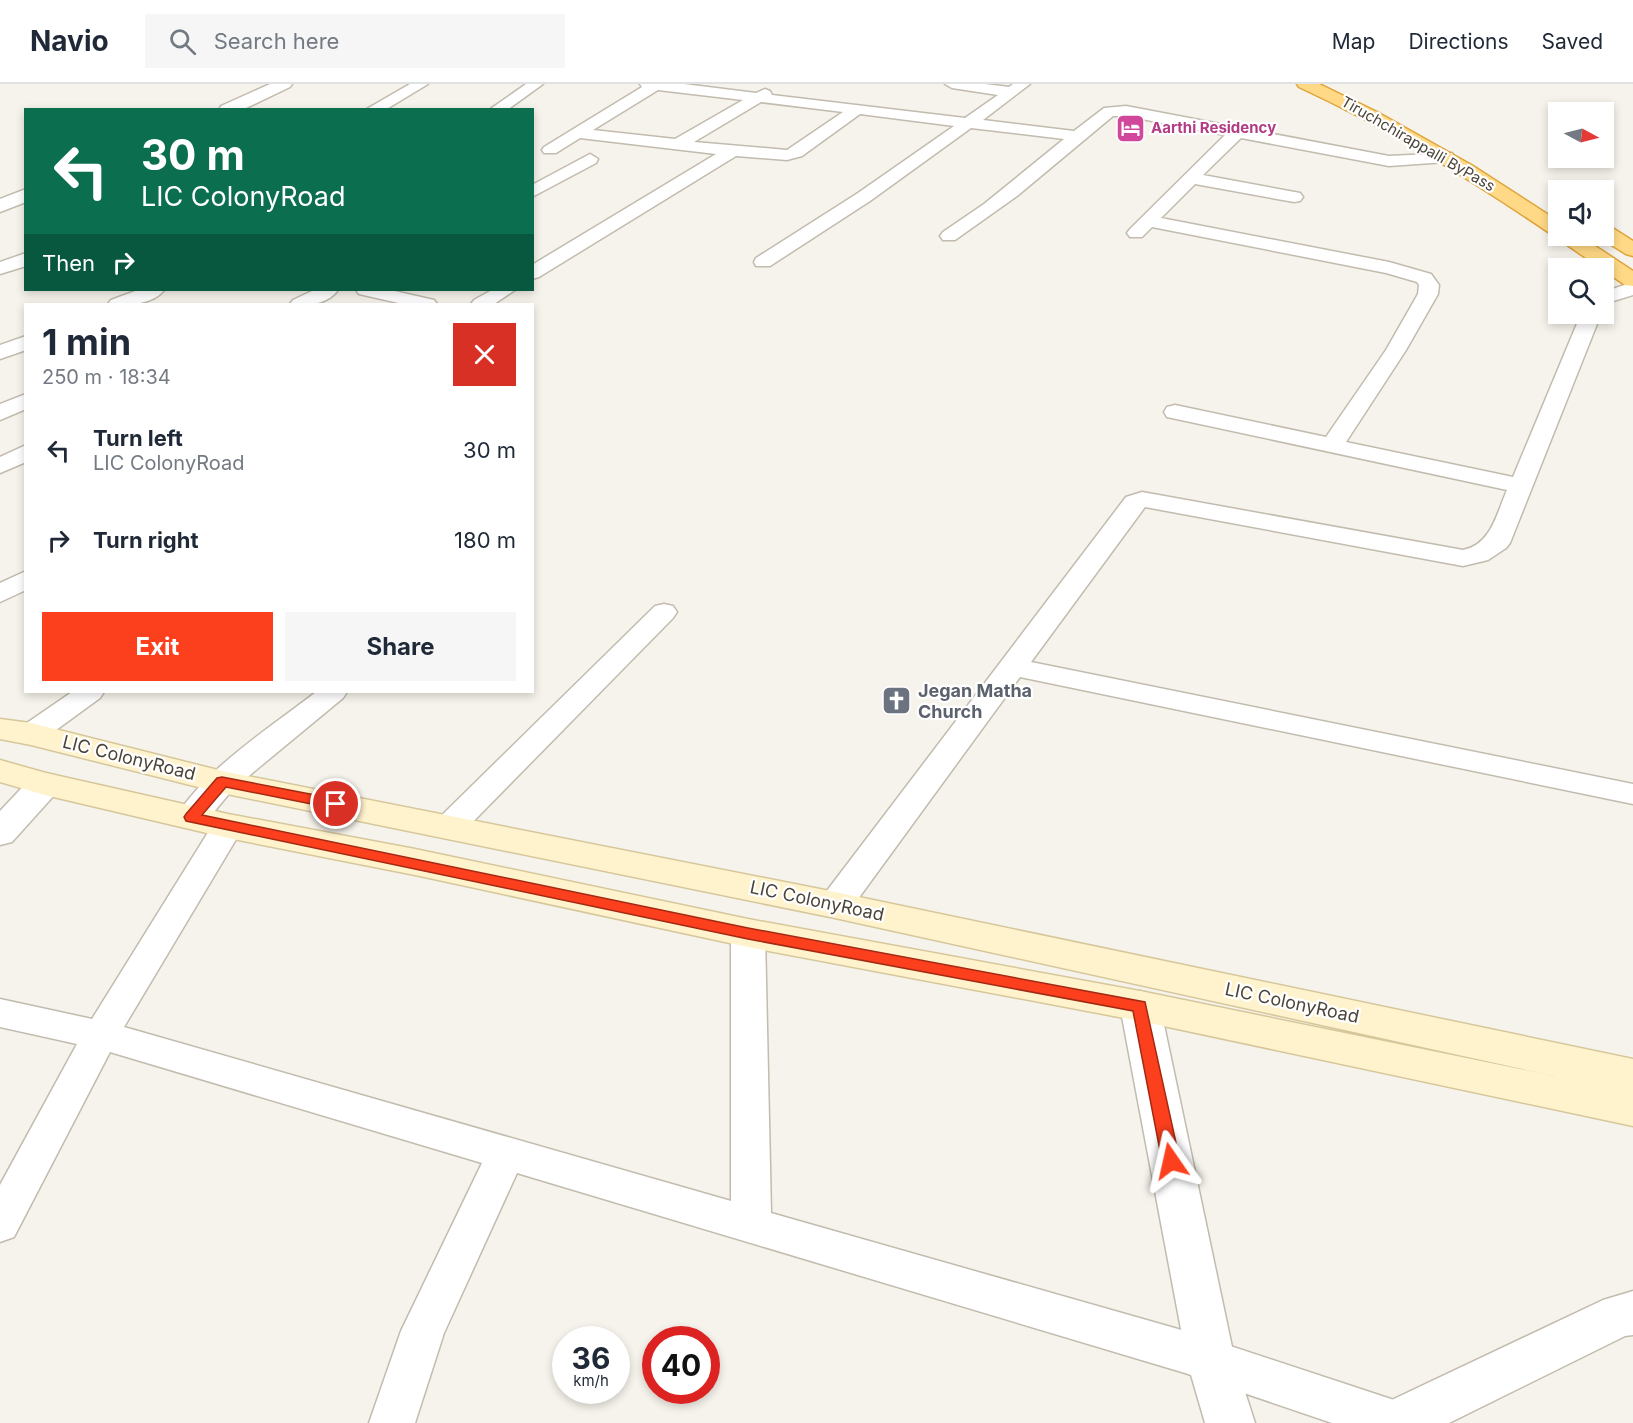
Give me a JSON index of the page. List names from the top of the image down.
{
  "streets": {
    "highway": ["Tiruchchirappalli ByPass"],
    "main road": ["LIC ColonyRoad"]
  },
  "places": {
    "hotel": ["Aarthi Residency"],
    "church": ["Jegan Matha Church"]
  },
  "north": "right",
  "page": {
    "header": "Navio",
    "search": "Search here",
    "nav": ["Map", "Directions", "Saved"],
    "turn": ["30 m", "LIC ColonyRoad"],
    "then": "Then",
    "heading": ["1 min", "250 m · 18:34"],
    "list": [
      {
        "name": "Turn left",
        "note": "LIC ColonyRoad",
        "value": "30 m"
      },
      {
        "name": "Turn right",
        "value": "180 m"
      }
    ],
    "buttons": ["Exit", "Share"],
    "speed": "36 km/h",
    "limit": "40"
  }
}
